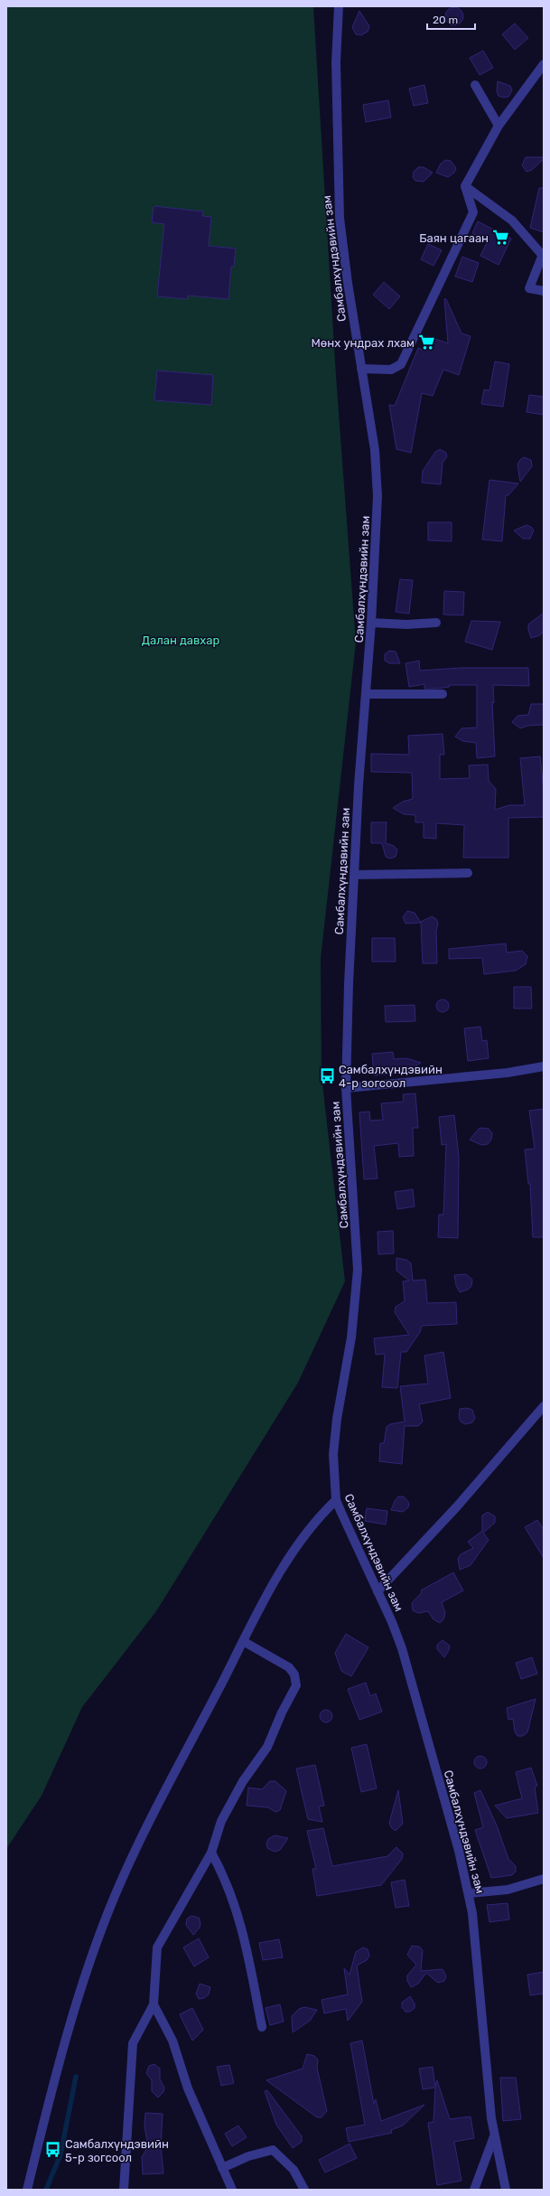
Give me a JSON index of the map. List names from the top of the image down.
{
  "streets": {
    "street": ["Самбалхүндэвийн зам"]
  },
  "parks": ["Далан давхар"],
  "places": {
    "supermarket": ["Баян цагаан", "Мөнх ундрах лхам"],
    "bus stop": ["Самбалхүндэвийн 4-р зогсоол", "Самбалхүндэвийн 5-р зогсоол"]
  },
  "scale_bar": "20 m"
}
